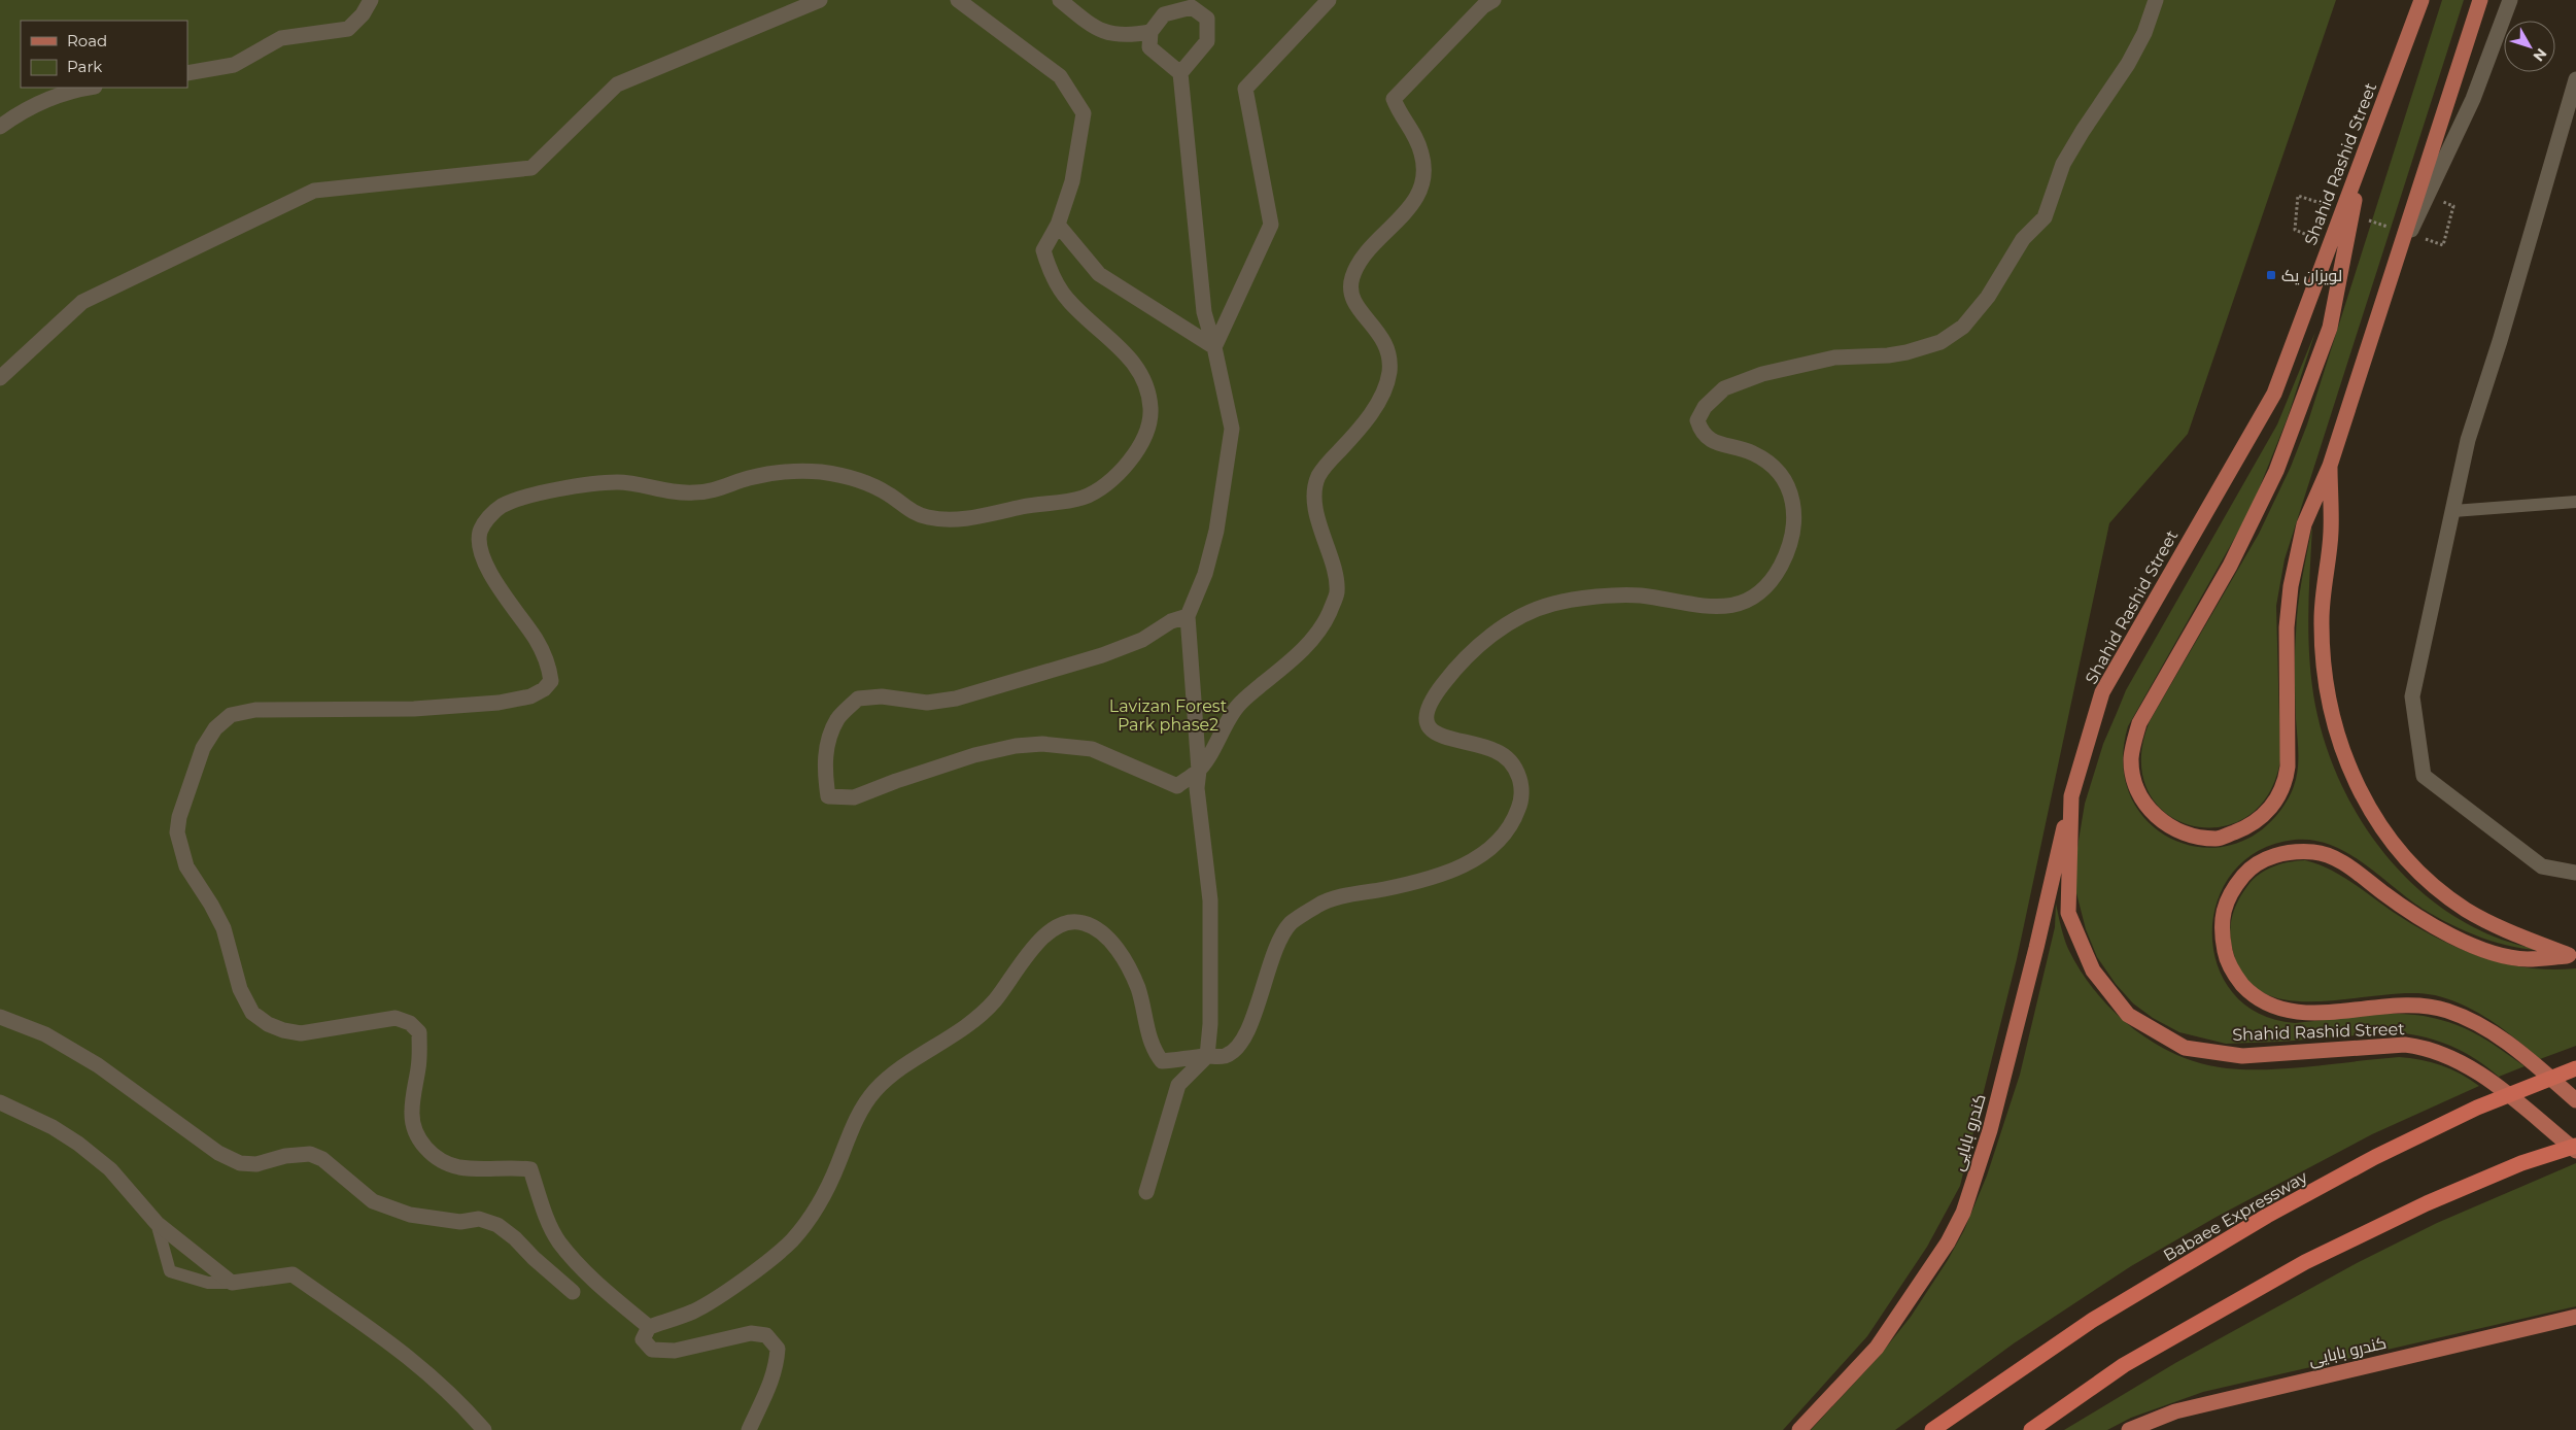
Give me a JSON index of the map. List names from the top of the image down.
{
  "streets": {
    "highway": ["Babaee Expressway"],
    "main road": ["Shahid Rashid Street", "کندرو بابایی"]
  },
  "crossings": [
    ["Shahid Rashid Street", "کندرو بابایی"]
  ],
  "parks": ["Lavizan Forest Park phase2"],
  "places": {
    "transit": ["لویزان یک"]
  },
  "legend": ["Road", "Park"],
  "north": "bottom right"
}
